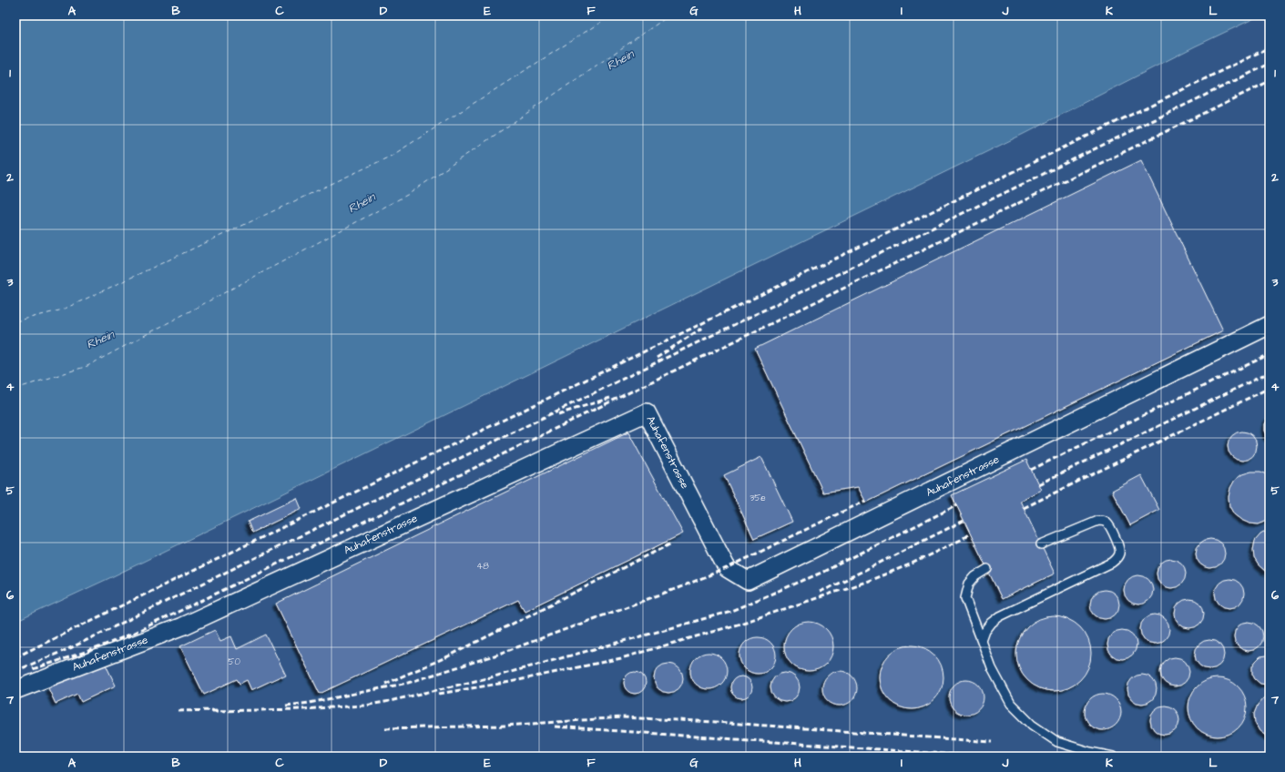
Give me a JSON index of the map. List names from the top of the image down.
{
  "streets": {
    "street": ["Auhafenstrasse"]
  },
  "water": ["Rhein"],
  "house_numbers": ["35e", "48", "50"],
  "grid": {
    "columns": [
      "A",
      "B",
      "C",
      "D",
      "E",
      "F",
      "G",
      "H",
      "I",
      "J",
      "K",
      "L"
    ],
    "rows": [
      "1",
      "2",
      "3",
      "4",
      "5",
      "6",
      "7"
    ]
  }
}
